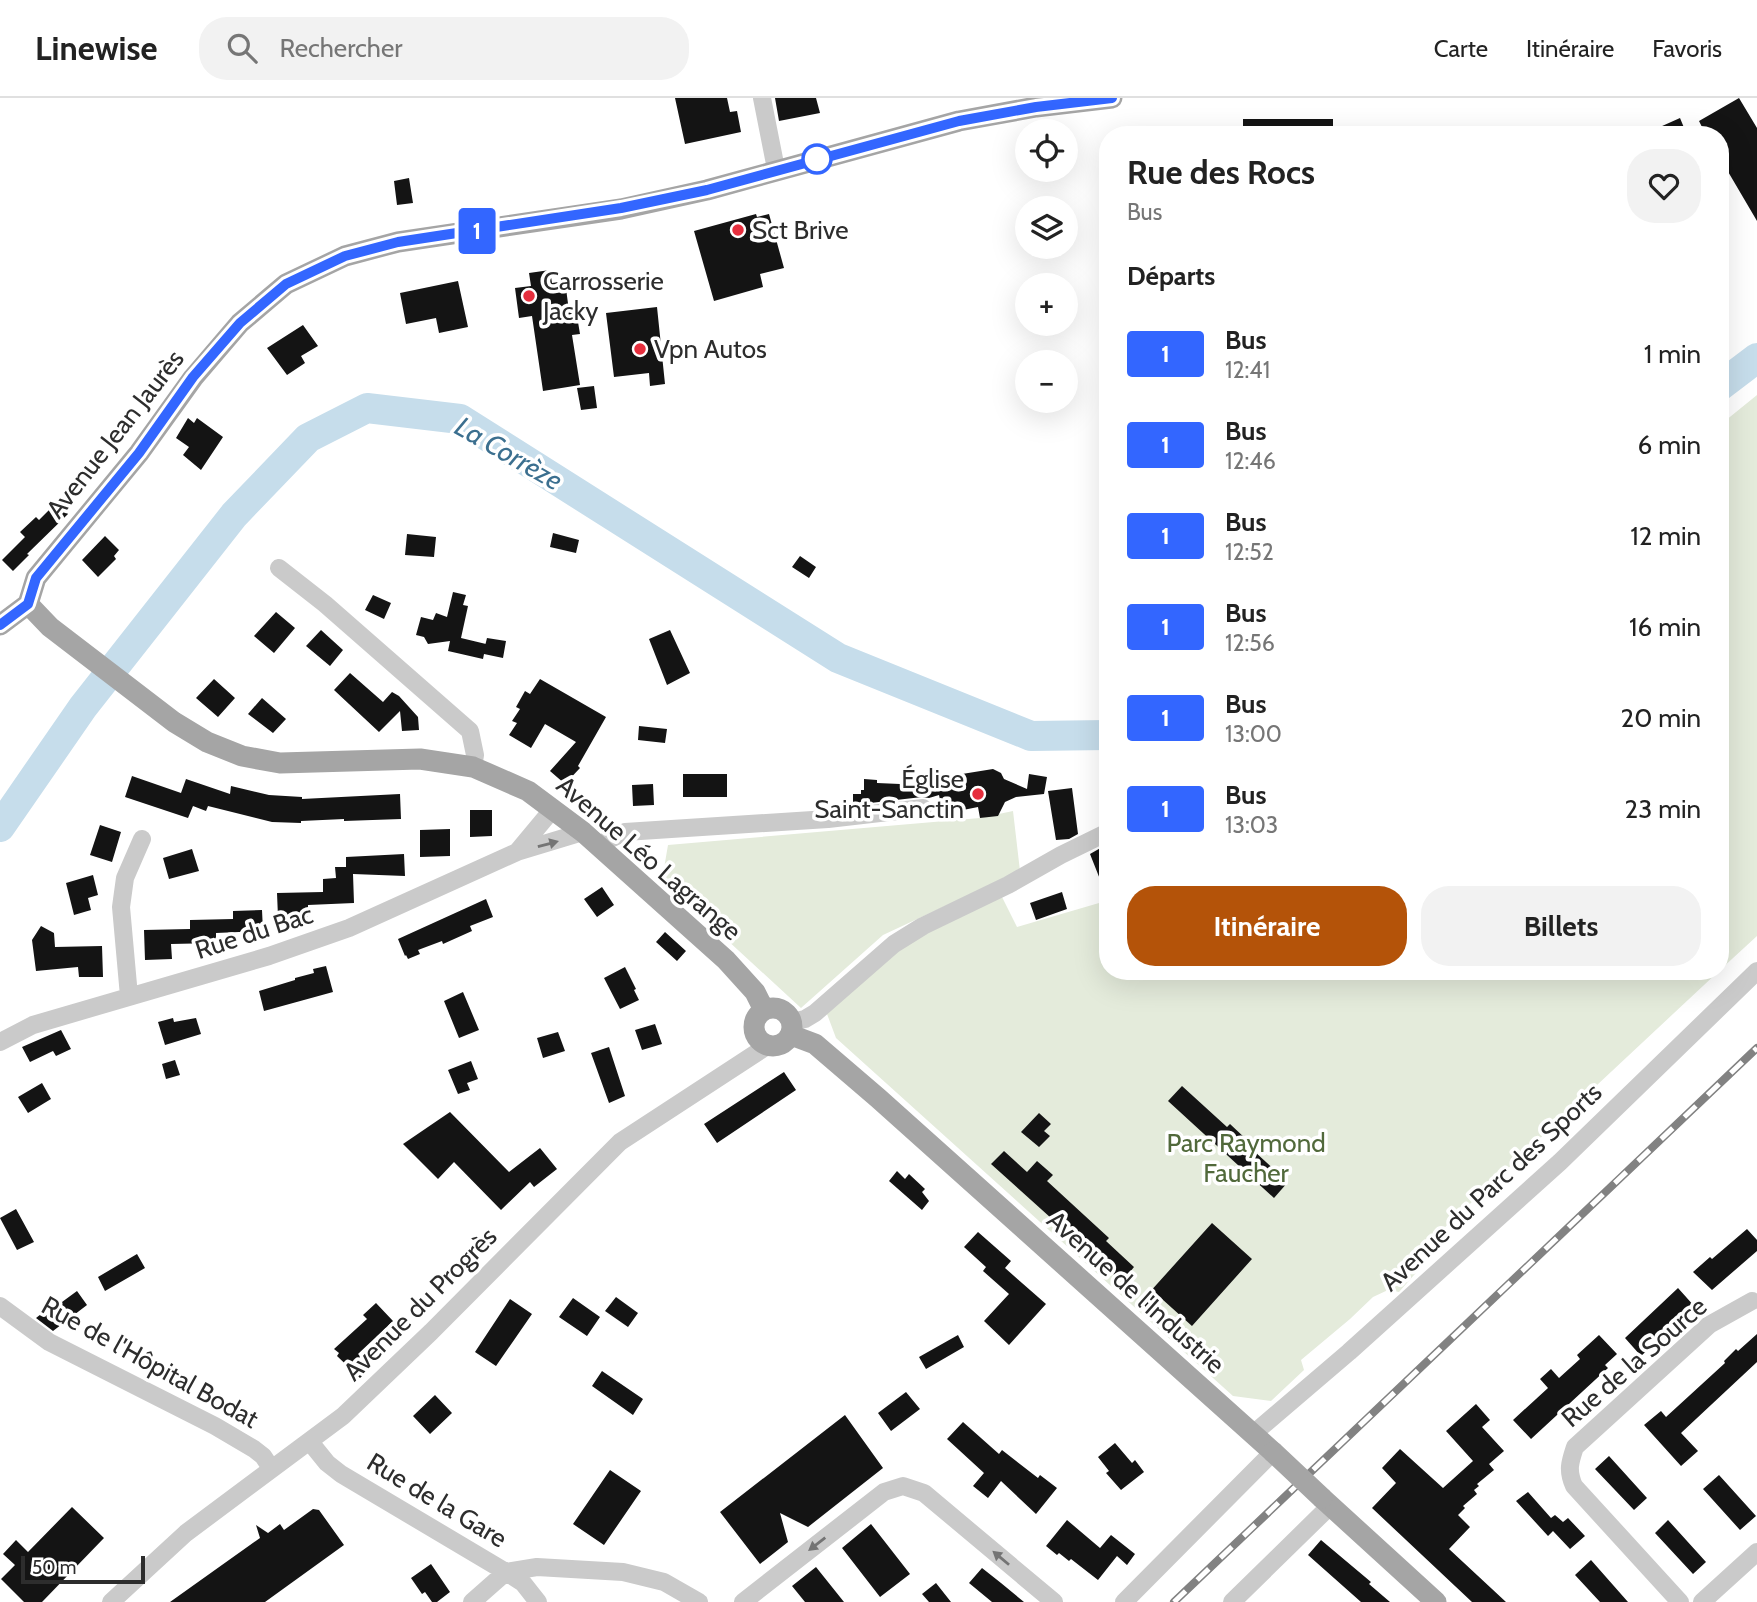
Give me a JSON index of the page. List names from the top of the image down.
{
  "streets": {
    "main road": ["Avenue Jean Jaurès", "Avenue Léo Lagrange", "Avenue de l'Industrie"],
    "street": [
      "Rue du Bac",
      "Avenue du Parc des Sports",
      "Avenue du Progrès",
      "Rue de l'Hôpital Bodat",
      "Rue de la Source",
      "Rue de la Gare"
    ]
  },
  "crossings": [
    ["Avenue Jean Jaurès", "Avenue Léo Lagrange"],
    ["Avenue Léo Lagrange", "Rue du Bac"],
    ["Avenue Léo Lagrange", "Avenue de l'Industrie"],
    ["Avenue Léo Lagrange", "Avenue du Progrès"],
    ["Avenue du Parc des Sports", "Avenue de l'Industrie"],
    ["Avenue de l'Industrie", "Avenue du Progrès"],
    ["Avenue du Progrès", "Rue de l'Hôpital Bodat"],
    ["Avenue du Progrès", "Rue de la Gare"]
  ],
  "water": ["La Corrèze"],
  "parks": ["Parc Raymond Faucher"],
  "places": [
    "Sct Brive",
    "Carrosserie Jacky",
    "Vpn Autos",
    "Église Saint-Sanctin"
  ],
  "lines": ["bus line 1"],
  "scale_bar": "50 m",
  "page": {
    "header": "Linewise",
    "search": "Rechercher",
    "nav": ["Carte", "Itinéraire", "Favoris"],
    "on_map": "1",
    "map_buttons": ["+", "−"],
    "heading": [
      ["Rue des Rocs", "Bus"],
      "Départs"
    ],
    "list": [
      {
        "mark": "1",
        "name": "Bus",
        "note": "12:41",
        "value": "1 min"
      },
      {
        "mark": "1",
        "name": "Bus",
        "note": "12:46",
        "value": "6 min"
      },
      {
        "mark": "1",
        "name": "Bus",
        "note": "12:52",
        "value": "12 min"
      },
      {
        "mark": "1",
        "name": "Bus",
        "note": "12:56",
        "value": "16 min"
      },
      {
        "mark": "1",
        "name": "Bus",
        "note": "13:00",
        "value": "20 min"
      },
      {
        "mark": "1",
        "name": "Bus",
        "note": "13:03",
        "value": "23 min"
      }
    ],
    "buttons": ["Itinéraire", "Billets"],
    "scale": "50 m"
  }
}
